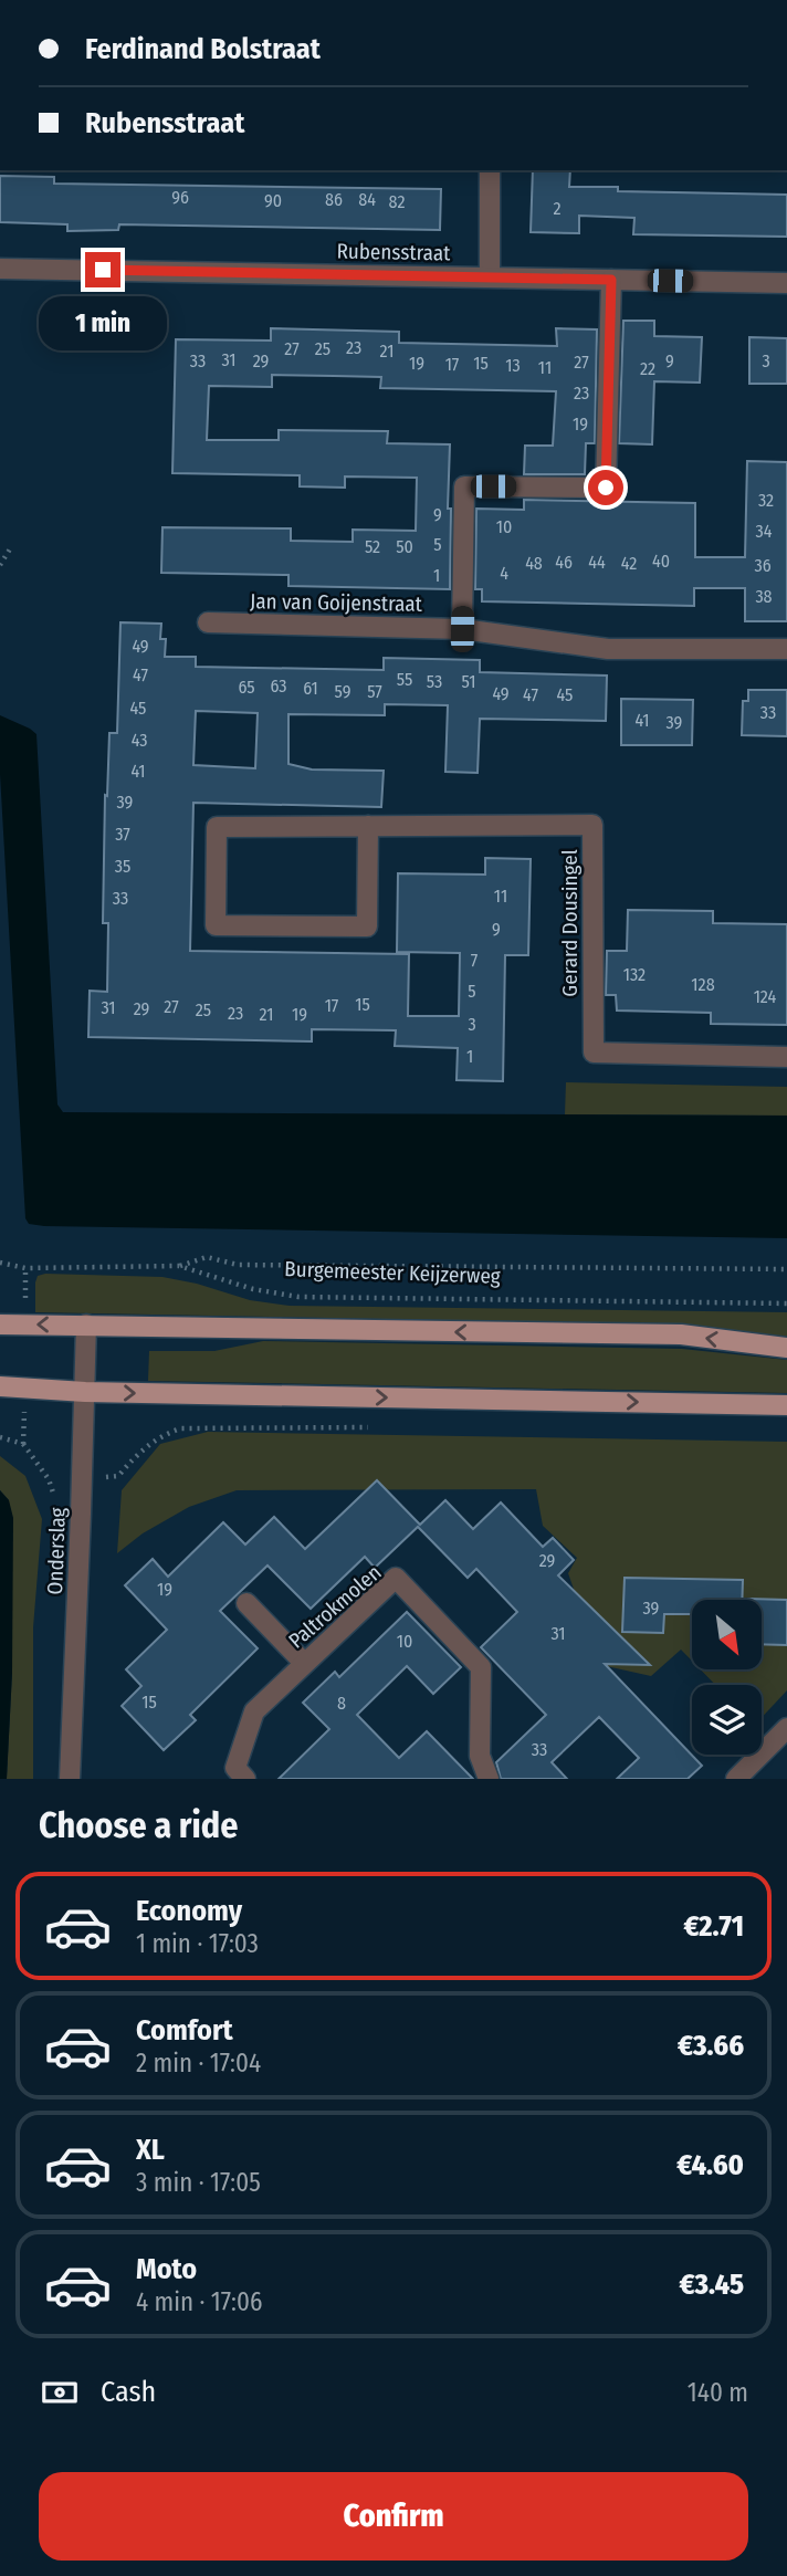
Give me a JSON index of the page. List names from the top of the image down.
{
  "streets": {
    "street": [
      "Rubensstraat",
      "Jan van Goijenstraat",
      "Gerard Dousingel",
      "Onderslag",
      "Paltrokmolen"
    ],
    "path": ["Burgemeester Keijzerweg"]
  },
  "house_numbers": [
    "96",
    "86",
    "84",
    "90",
    "82",
    "2",
    "23",
    "27",
    "25",
    "21",
    "31",
    "33",
    "29",
    "9",
    "3",
    "27",
    "19",
    "15",
    "17",
    "13",
    "11",
    "22",
    "23",
    "19",
    "32",
    "9",
    "10",
    "34",
    "5",
    "52",
    "50",
    "40",
    "46",
    "44",
    "48",
    "42",
    "36",
    "4",
    "1",
    "38",
    "49",
    "47",
    "55",
    "53",
    "51",
    "63",
    "65",
    "61",
    "59",
    "57",
    "49",
    "47",
    "45",
    "45",
    "33",
    "41",
    "39",
    "43",
    "41",
    "39",
    "37",
    "35",
    "11",
    "33",
    "9",
    "7",
    "132",
    "128",
    "5",
    "124",
    "15",
    "17",
    "27",
    "31",
    "29",
    "25",
    "23",
    "21",
    "19",
    "3",
    "1",
    "29",
    "19",
    "39",
    "31",
    "10",
    "15",
    "8",
    "33"
  ],
  "north": "bottom right",
  "page": {
    "banner": ["Ferdinand Bolstraat", "Rubensstraat"],
    "bubble": "1 min",
    "heading": "Choose a ride",
    "list": [
      {
        "name": "Economy",
        "note": "1 min · 17:03",
        "value": "€2.71"
      },
      {
        "name": "Comfort",
        "note": "2 min · 17:04",
        "value": "€3.66"
      },
      {
        "name": "XL",
        "note": "3 min · 17:05",
        "value": "€4.60"
      },
      {
        "name": "Moto",
        "note": "4 min · 17:06",
        "value": "€3.45"
      }
    ],
    "pay": ["Cash", "140 m"],
    "buttons": "Confirm"
  }
}
